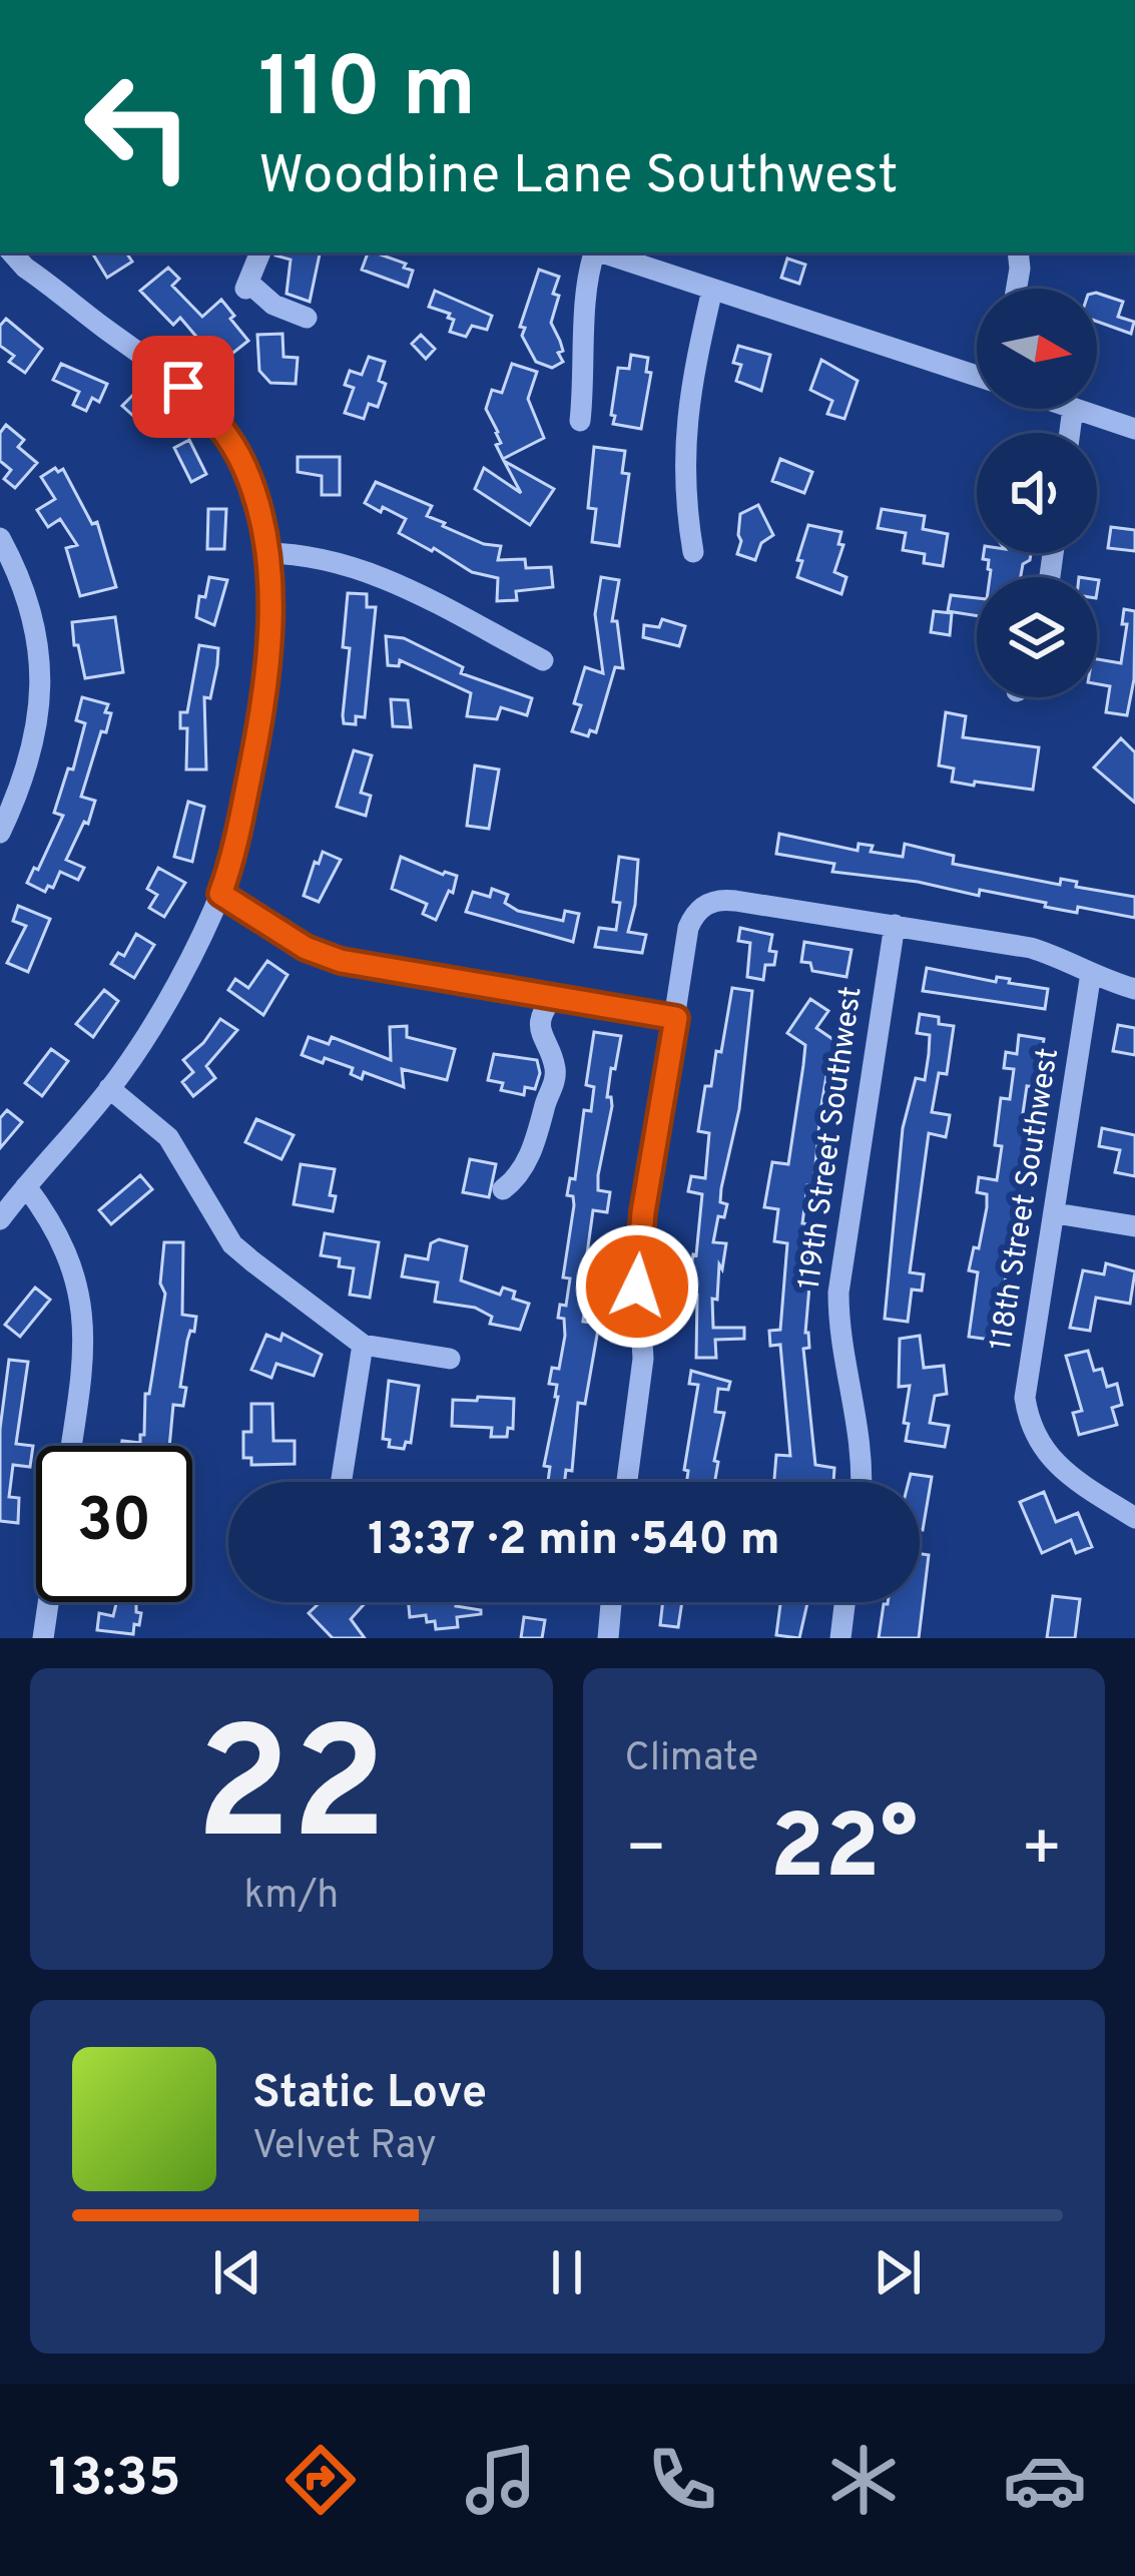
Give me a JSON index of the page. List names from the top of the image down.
{
  "streets": {
    "street": ["119th Street Southwest", "118th Street Southwest"]
  },
  "north": "right",
  "page": {
    "turn": ["110 m", "Woodbine Lane Southwest"],
    "limit": "30",
    "trip": "13:37 · 2 min · 540 m",
    "tile": [
      ["22", "km/h"],
      "Climate"
    ],
    "heat": ["−", "22°", "+"],
    "song": ["Static Love", "Velvet Ray"],
    "tabs": "13:35"
  }
}
